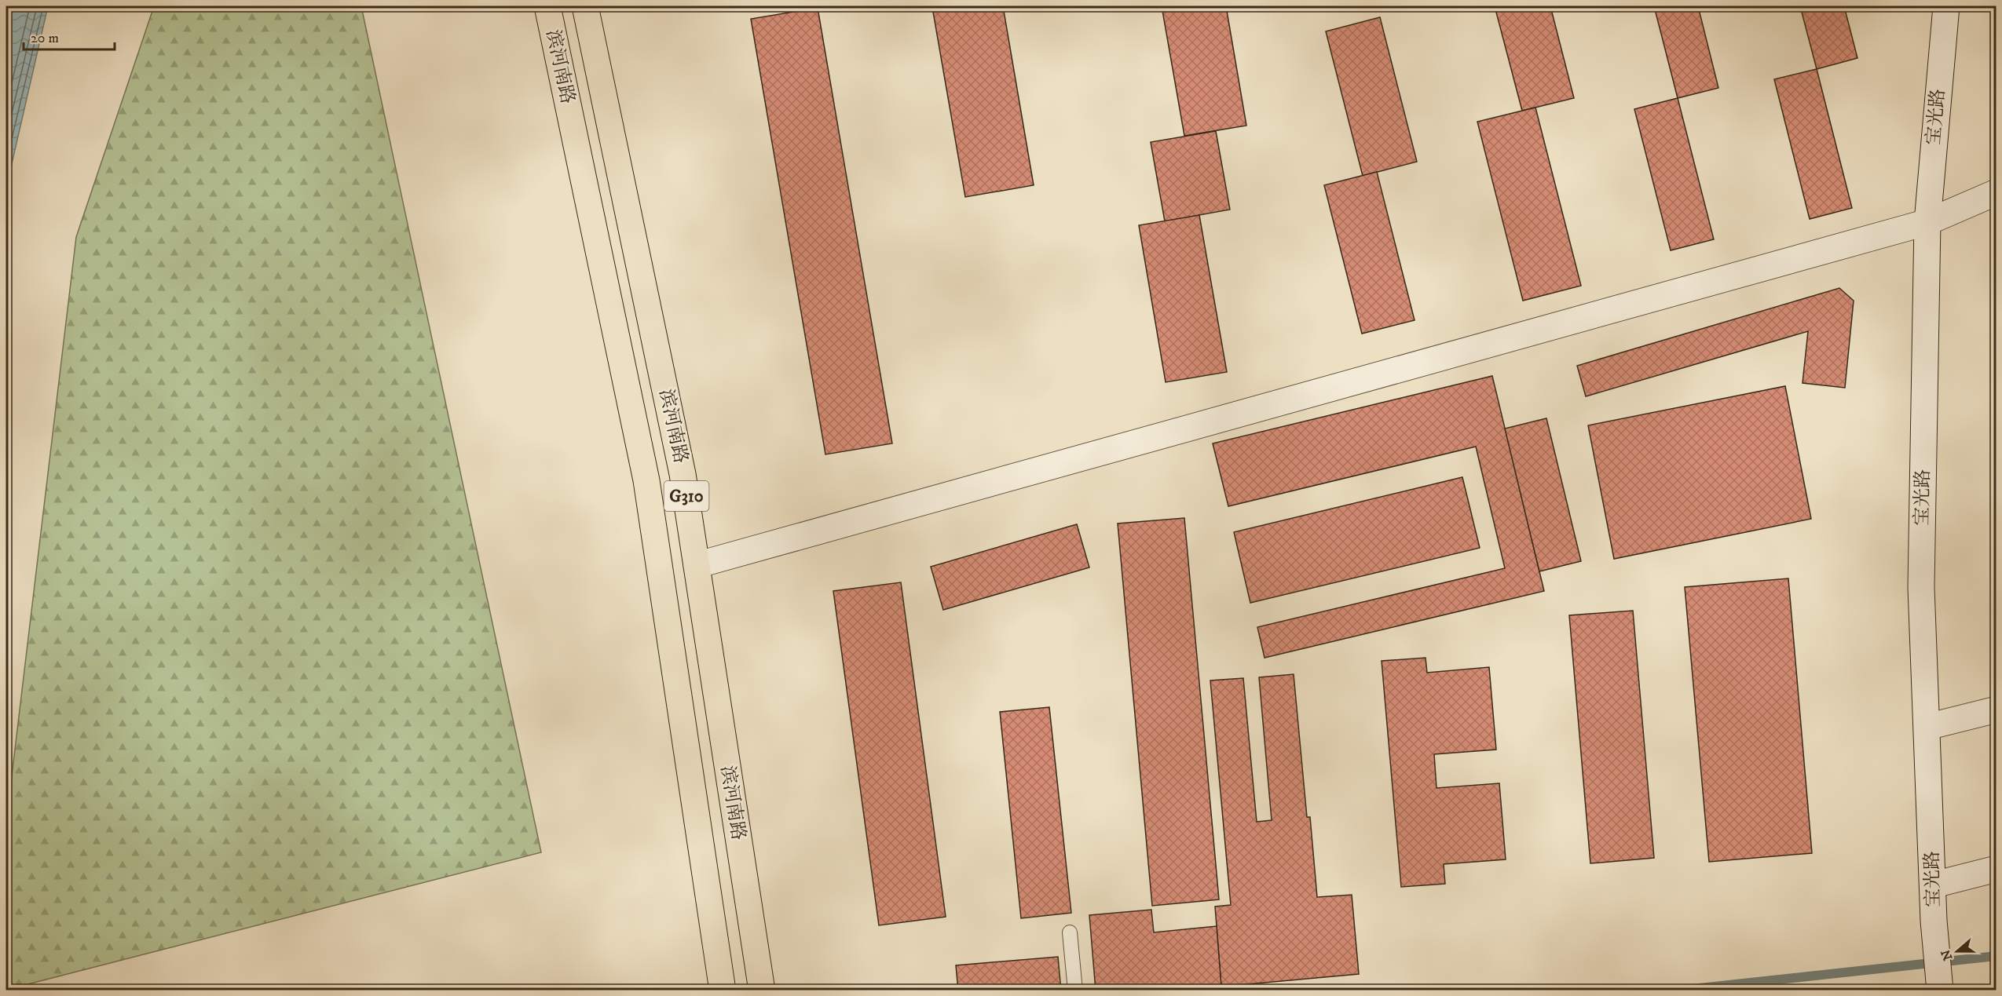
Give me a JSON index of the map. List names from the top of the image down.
{
  "streets": {
    "highway": ["滨河南路", "G310"],
    "street": ["宝光路"]
  },
  "scale_bar": "20 m",
  "north": "left"
}
